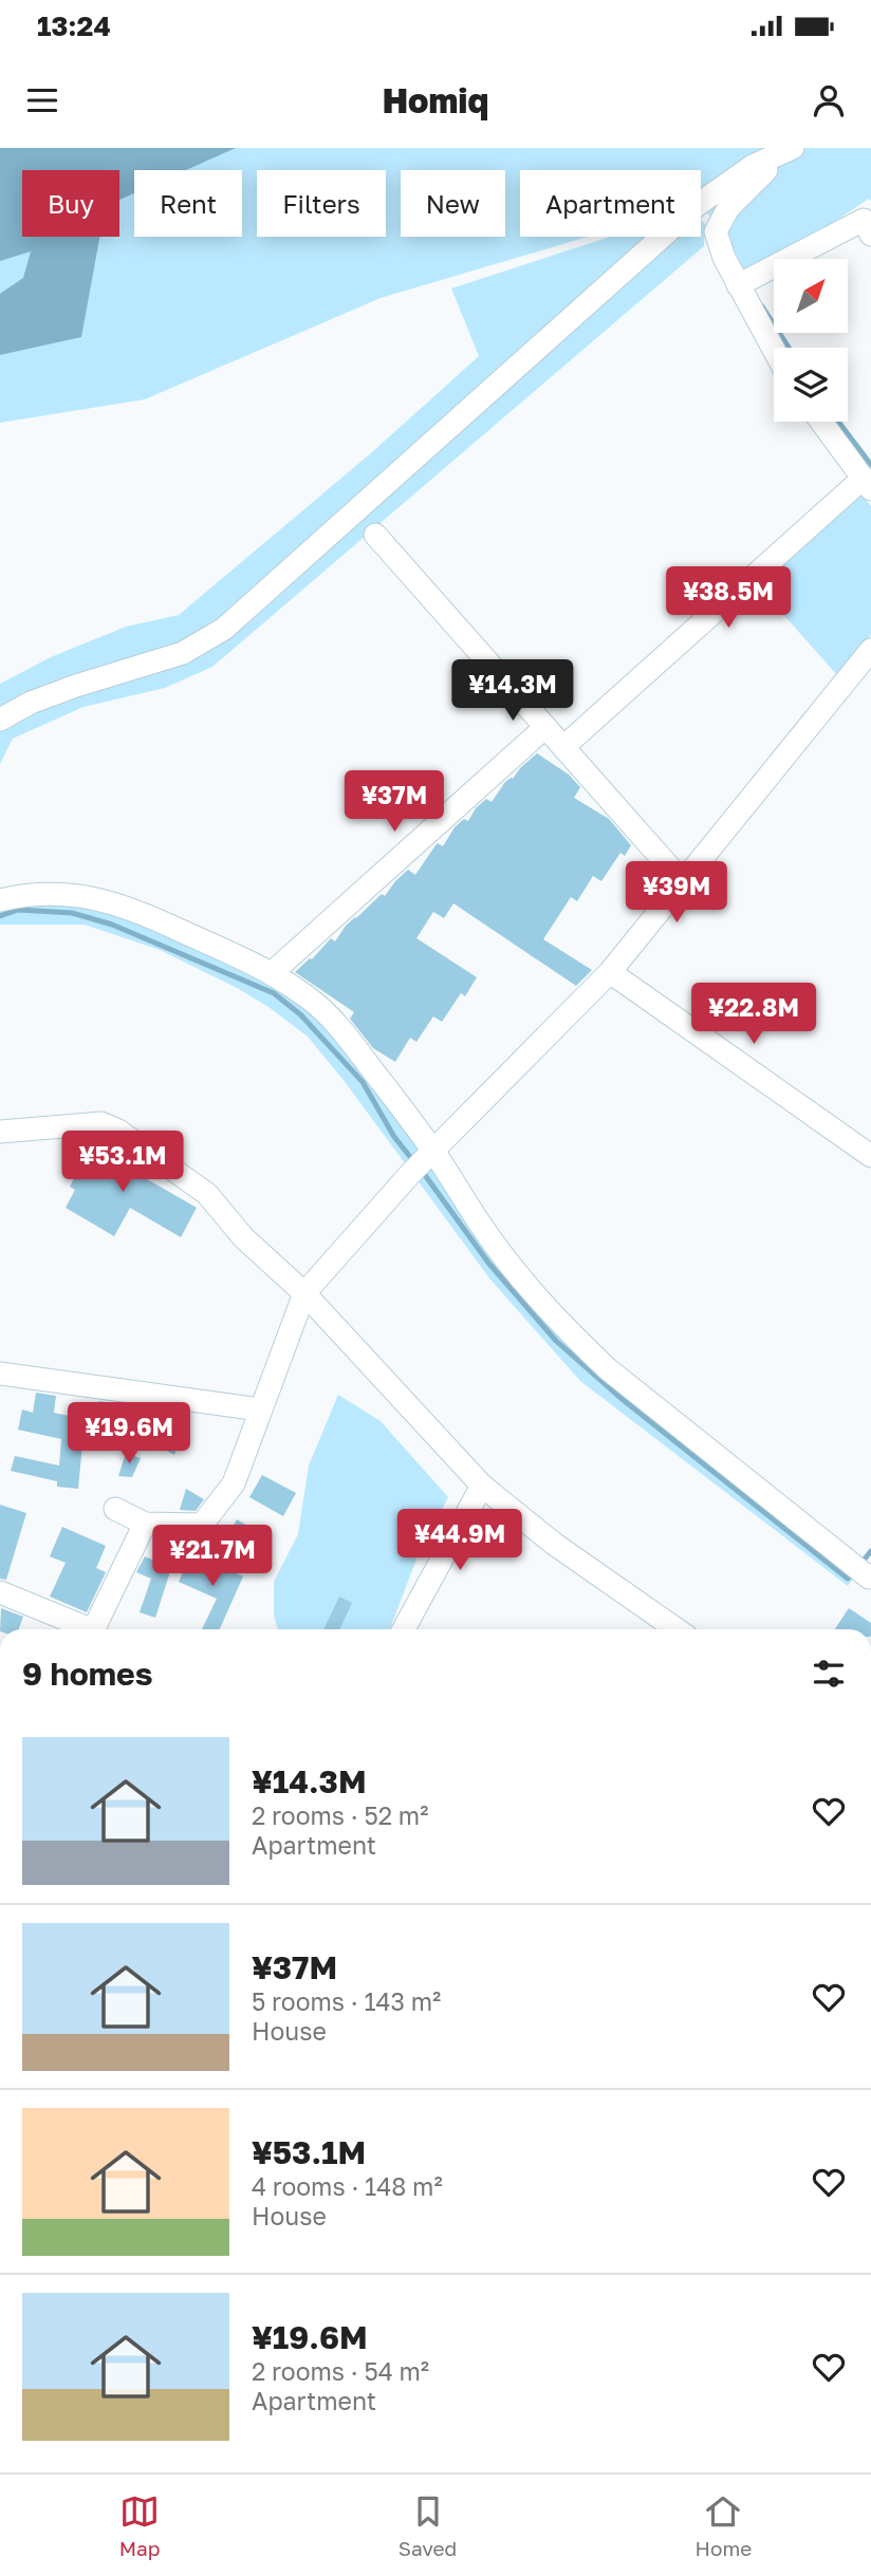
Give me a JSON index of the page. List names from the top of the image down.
{
  "north": "top right",
  "page": {
    "status": "13:24",
    "header": "Homiq",
    "chip": [
      "Buy",
      "Rent",
      "Filters",
      "New",
      "Apartment"
    ],
    "price": [
      "¥38.5M",
      "¥14.3M",
      "¥37M",
      "¥39M",
      "¥22.8M",
      "¥53.1M",
      "¥19.6M",
      "¥44.9M",
      "¥21.7M"
    ],
    "heading": "9 homes",
    "list": [
      {
        "name": "¥14.3M",
        "note": "2 rooms · 52 m² · Apartment"
      },
      {
        "name": "¥37M",
        "note": "5 rooms · 143 m² · House"
      },
      {
        "name": "¥53.1M",
        "note": "4 rooms · 148 m² · House"
      },
      {
        "name": "¥19.6M",
        "note": "2 rooms · 54 m² · Apartment"
      }
    ],
    "tabs": ["Map", "Saved", "Home"]
  }
}
